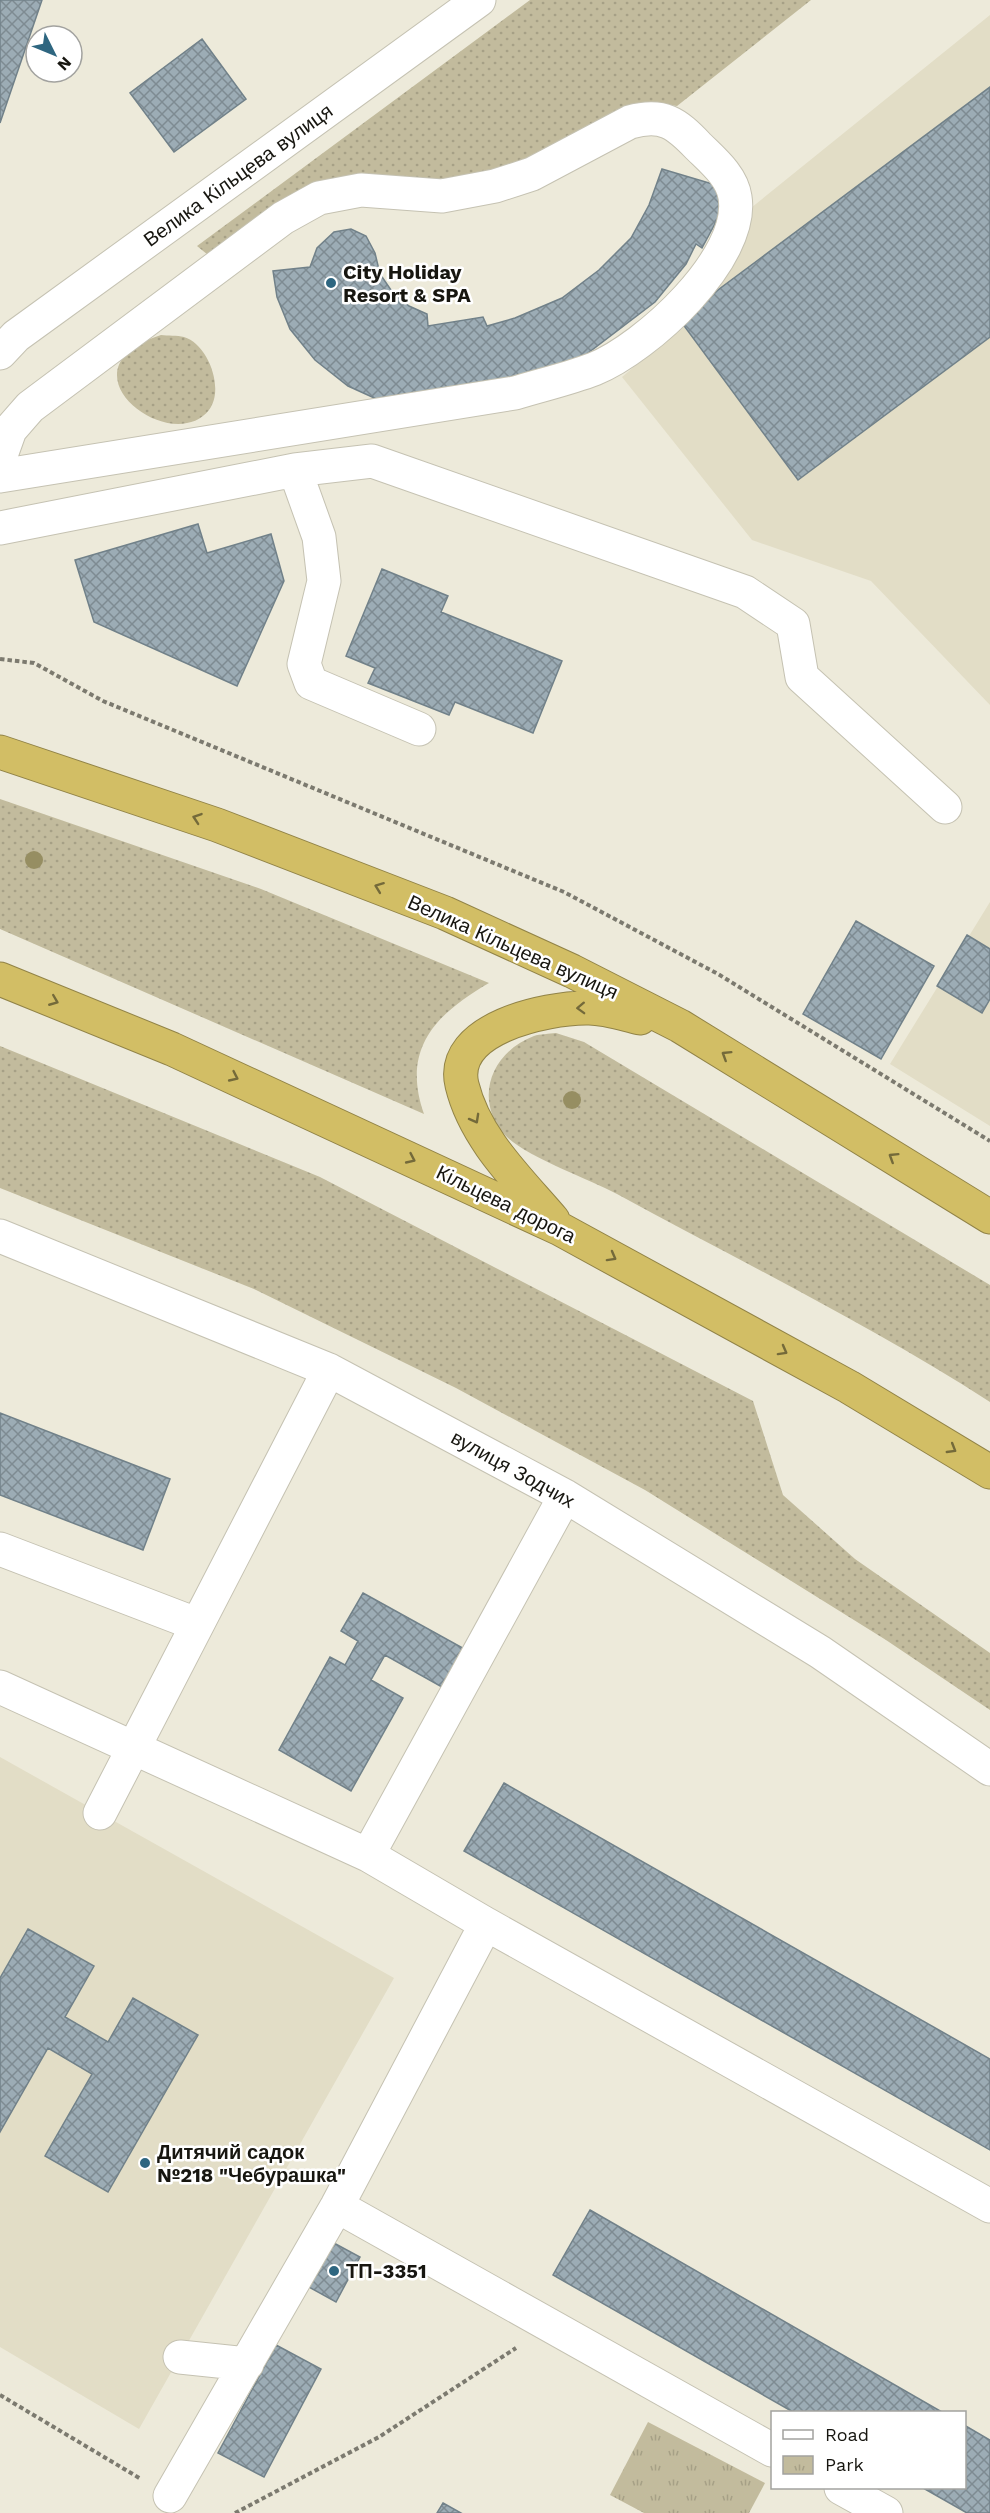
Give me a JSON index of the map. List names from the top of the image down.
{
  "streets": {
    "highway": ["Велика Кільцева вулиця", "Кільцева дорога"],
    "street": ["вулиця Зодчих"]
  },
  "one_way": ["Велика Кільцева вулиця", "Кільцева дорога"],
  "places": ["City Holiday Resort & SPA", "Дитячий садок №218 \"Чебурашка\"", "ТП-3351"],
  "legend": ["Road", "Park"],
  "north": "bottom right"
}
